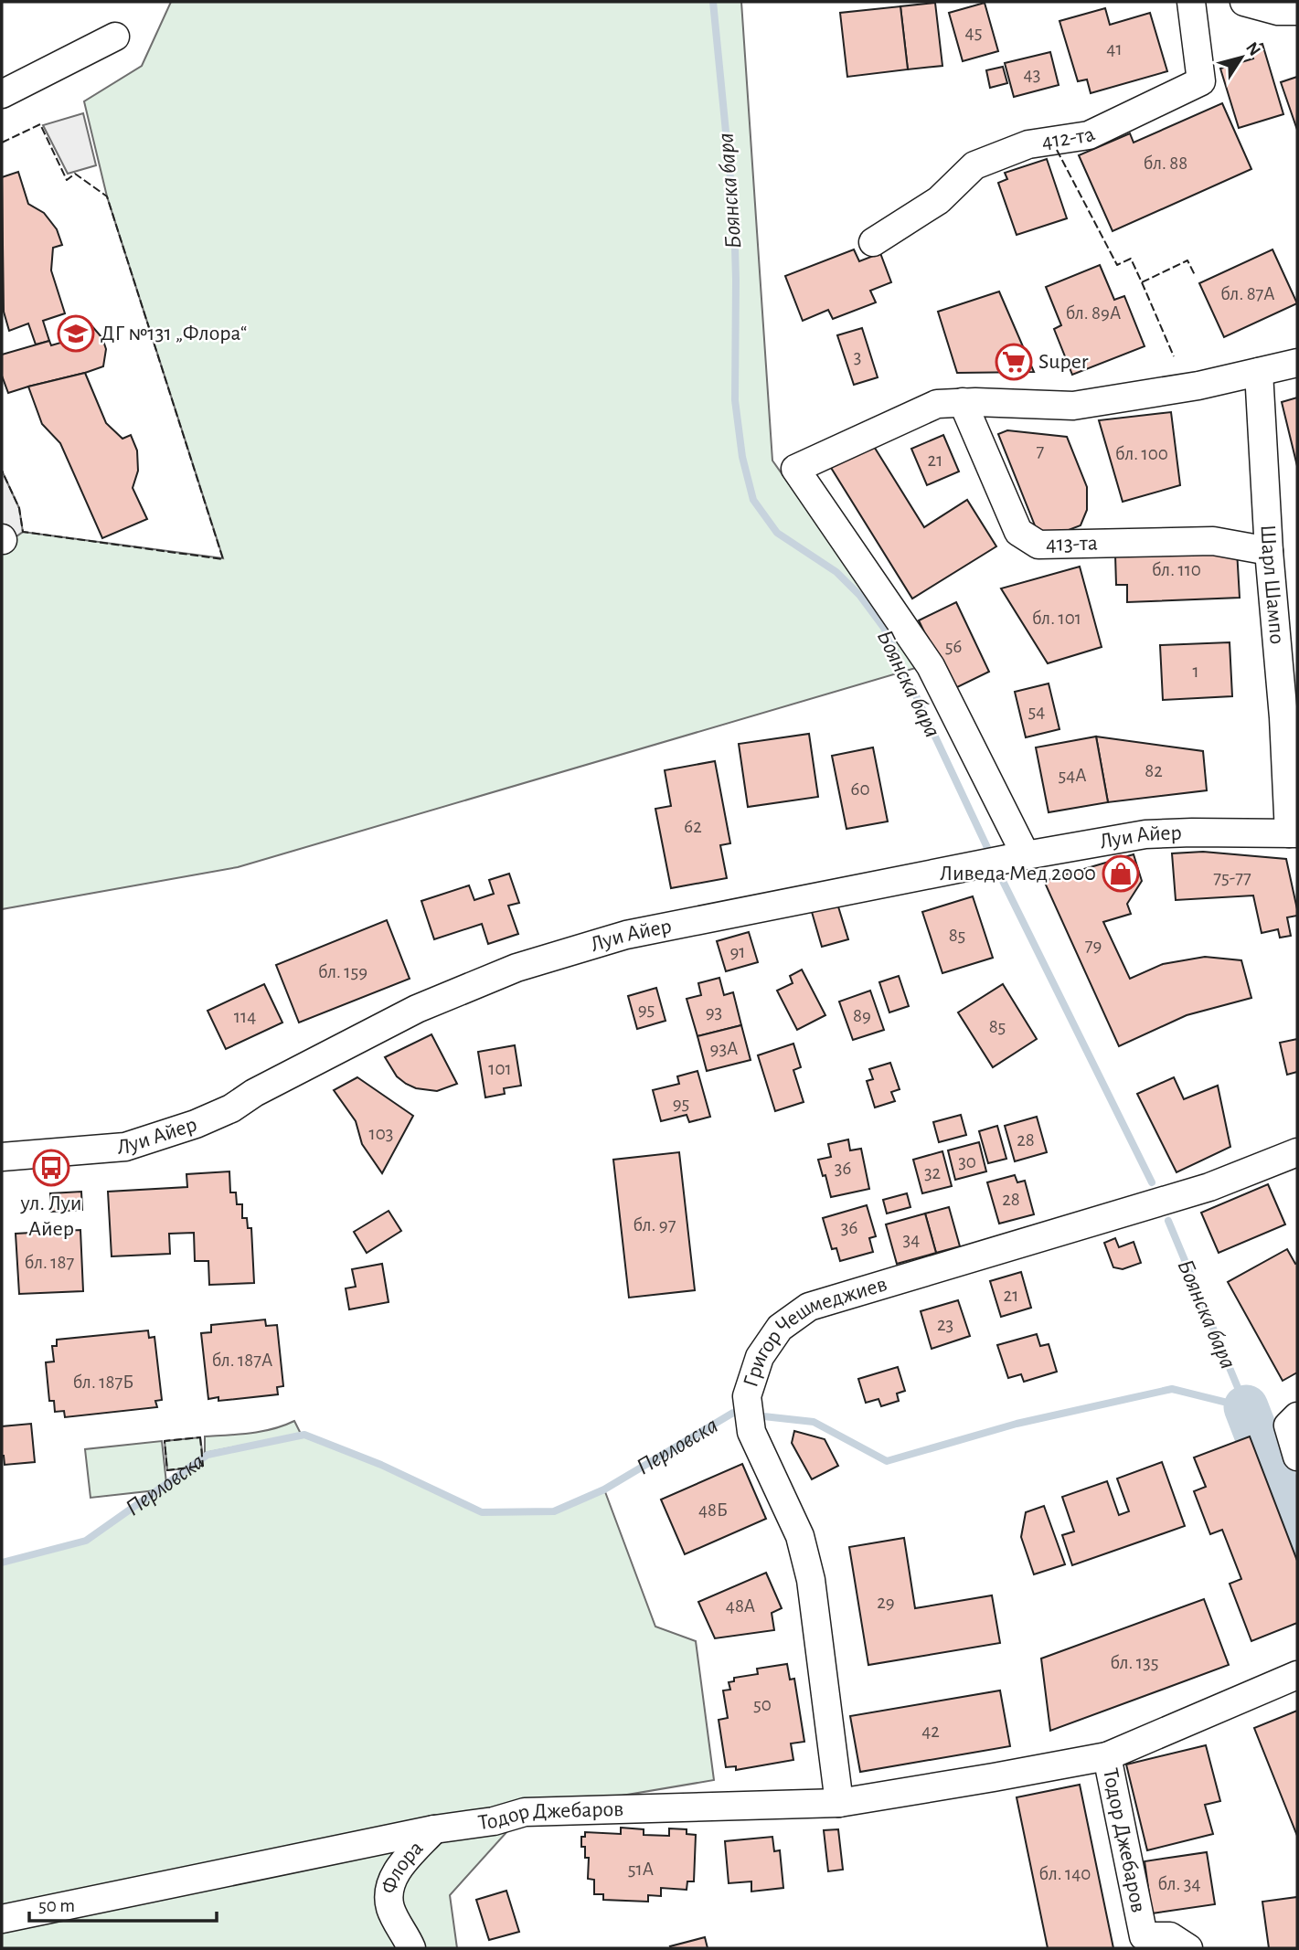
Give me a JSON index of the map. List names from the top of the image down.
{
  "streets": {
    "street": [
      "412-та",
      "413-та",
      "Шарл Шампо",
      "Луи Айер",
      "Григор Чешмеджиев",
      "Тодор Джебаров",
      "Флора"
    ]
  },
  "crossings": [
    ["413-та", "Шарл Шампо"],
    ["Шарл Шампо", "Луи Айер"],
    ["Григор Чешмеджиев", "Тодор Джебаров"],
    ["Тодор Джебаров", "Флора"]
  ],
  "water": ["Боянска бара", "Перловска"],
  "places": {
    "school or university": ["ДГ №131 „Флора“"],
    "supermarket": ["Super"],
    "shop": ["Ливеда Мед 2000"],
    "bus stop": ["ул. Луи Айер"]
  },
  "house_numbers": [
    "45",
    "41",
    "43",
    "бл. 88",
    "бл. 87А",
    "бл. 89А",
    "3",
    "7",
    "бл. 100",
    "21",
    "бл. 110",
    "бл. 101",
    "56",
    "1",
    "54",
    "82",
    "54А",
    "60",
    "62",
    "75-77",
    "85",
    "79",
    "91",
    "бл. 159",
    "95",
    "93",
    "89",
    "114",
    "85",
    "93А",
    "101",
    "95",
    "103",
    "28",
    "30",
    "36",
    "32",
    "28",
    "бл. 97",
    "36",
    "34",
    "бл. 187",
    "21",
    "23",
    "бл. 187А",
    "бл. 187Б",
    "48Б",
    "29",
    "48А",
    "бл. 135",
    "50",
    "42",
    "51А",
    "бл. 140",
    "бл. 34"
  ],
  "scale_bar": "50 m",
  "north": "top right"
}
